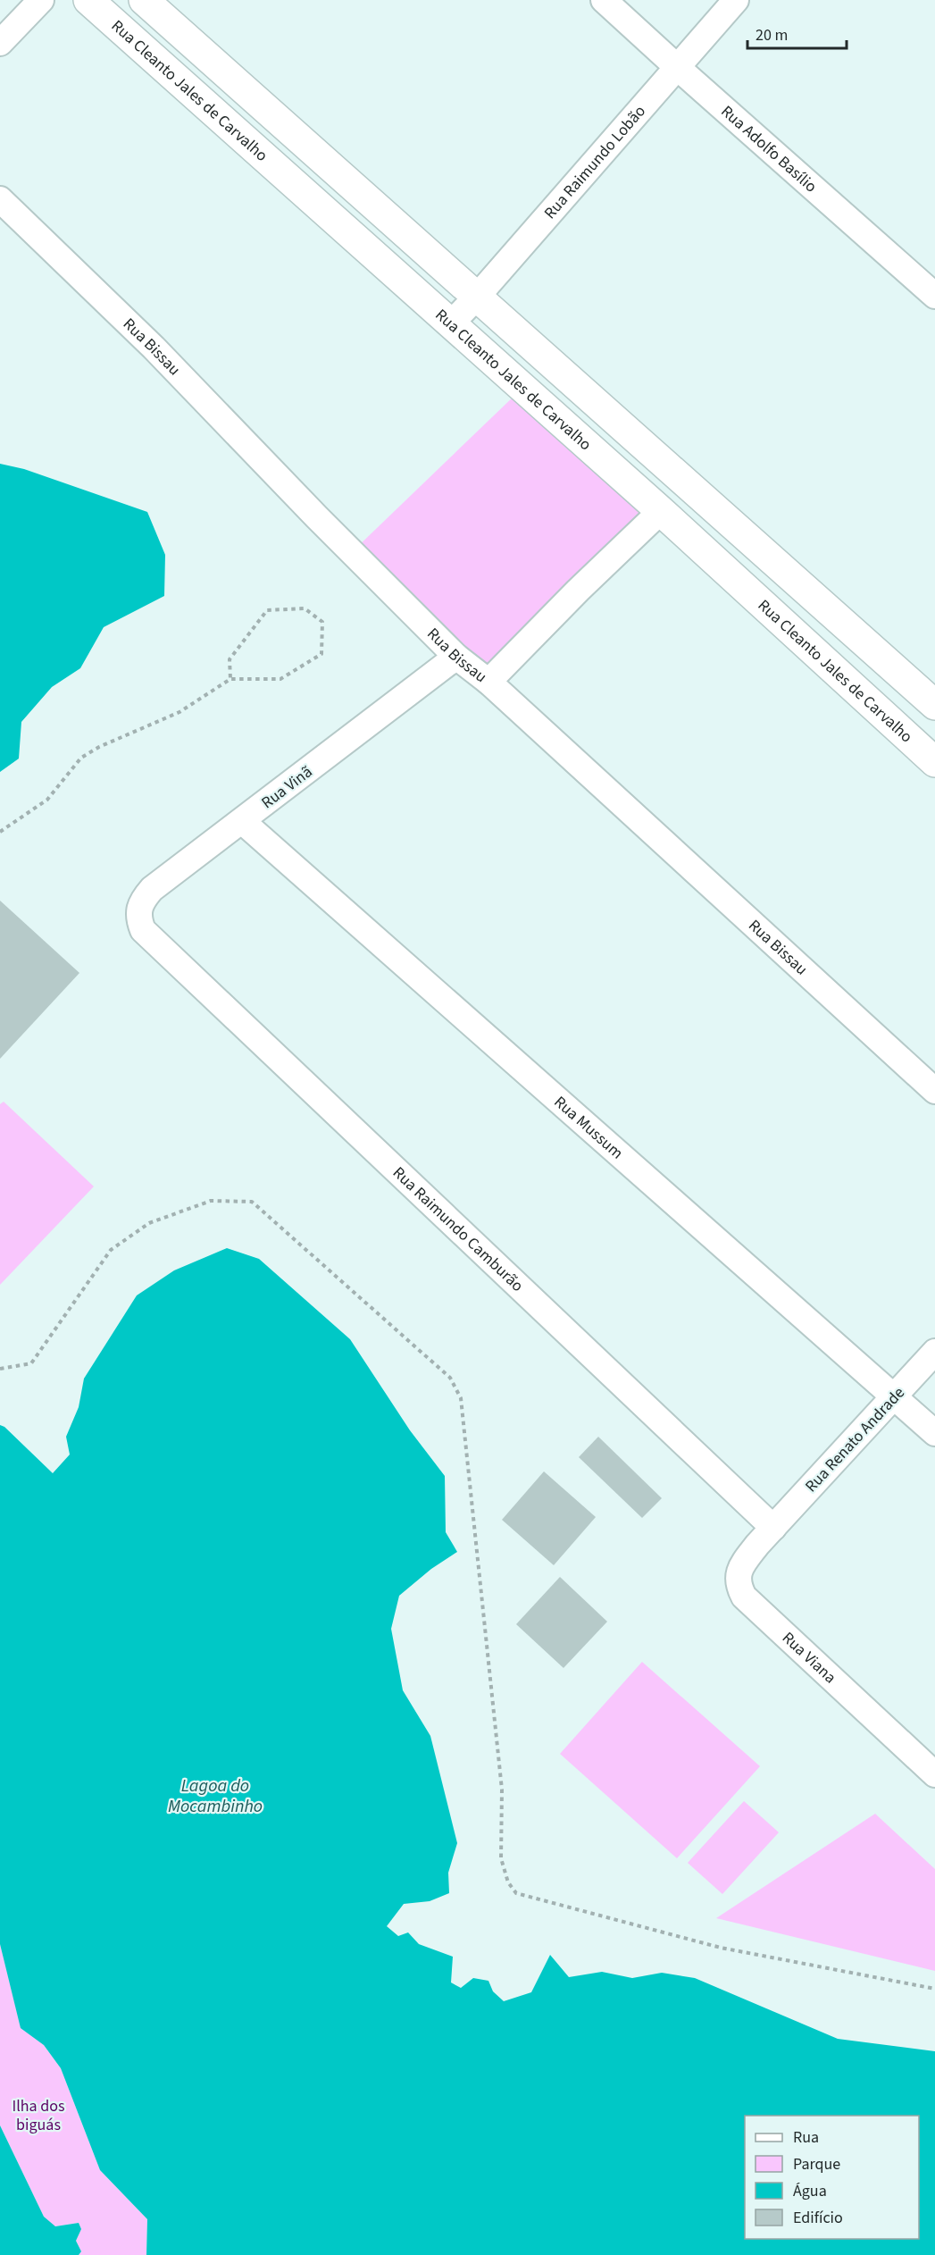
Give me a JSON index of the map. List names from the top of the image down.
{
  "streets": {
    "street": [
      "Rua Cleanto Jales de Carvalho",
      "Rua Adolfo Basílio",
      "Rua Raimundo Lobão",
      "Rua Bissau",
      "Rua Vinã",
      "Rua Mussum",
      "Rua Raimundo Camburão",
      "Rua Renato Andrade",
      "Rua Viana"
    ]
  },
  "crossings": [
    ["Rua Cleanto Jales de Carvalho", "Rua Raimundo Lobão"],
    ["Rua Adolfo Basílio", "Rua Raimundo Lobão"],
    ["Rua Bissau", "Rua Vinã"],
    ["Rua Vinã", "Rua Mussum"],
    ["Rua Vinã", "Rua Raimundo Camburão"],
    ["Rua Mussum", "Rua Renato Andrade"],
    ["Rua Raimundo Camburão", "Rua Renato Andrade"],
    ["Rua Raimundo Camburão", "Rua Viana"],
    ["Rua Renato Andrade", "Rua Viana"]
  ],
  "water": ["Lagoa do Mocambinho"],
  "parks": ["Ilha dos biguás"],
  "legend": [
    "Rua",
    "Parque",
    "Água",
    "Edifício"
  ],
  "scale_bar": "20 m"
}
